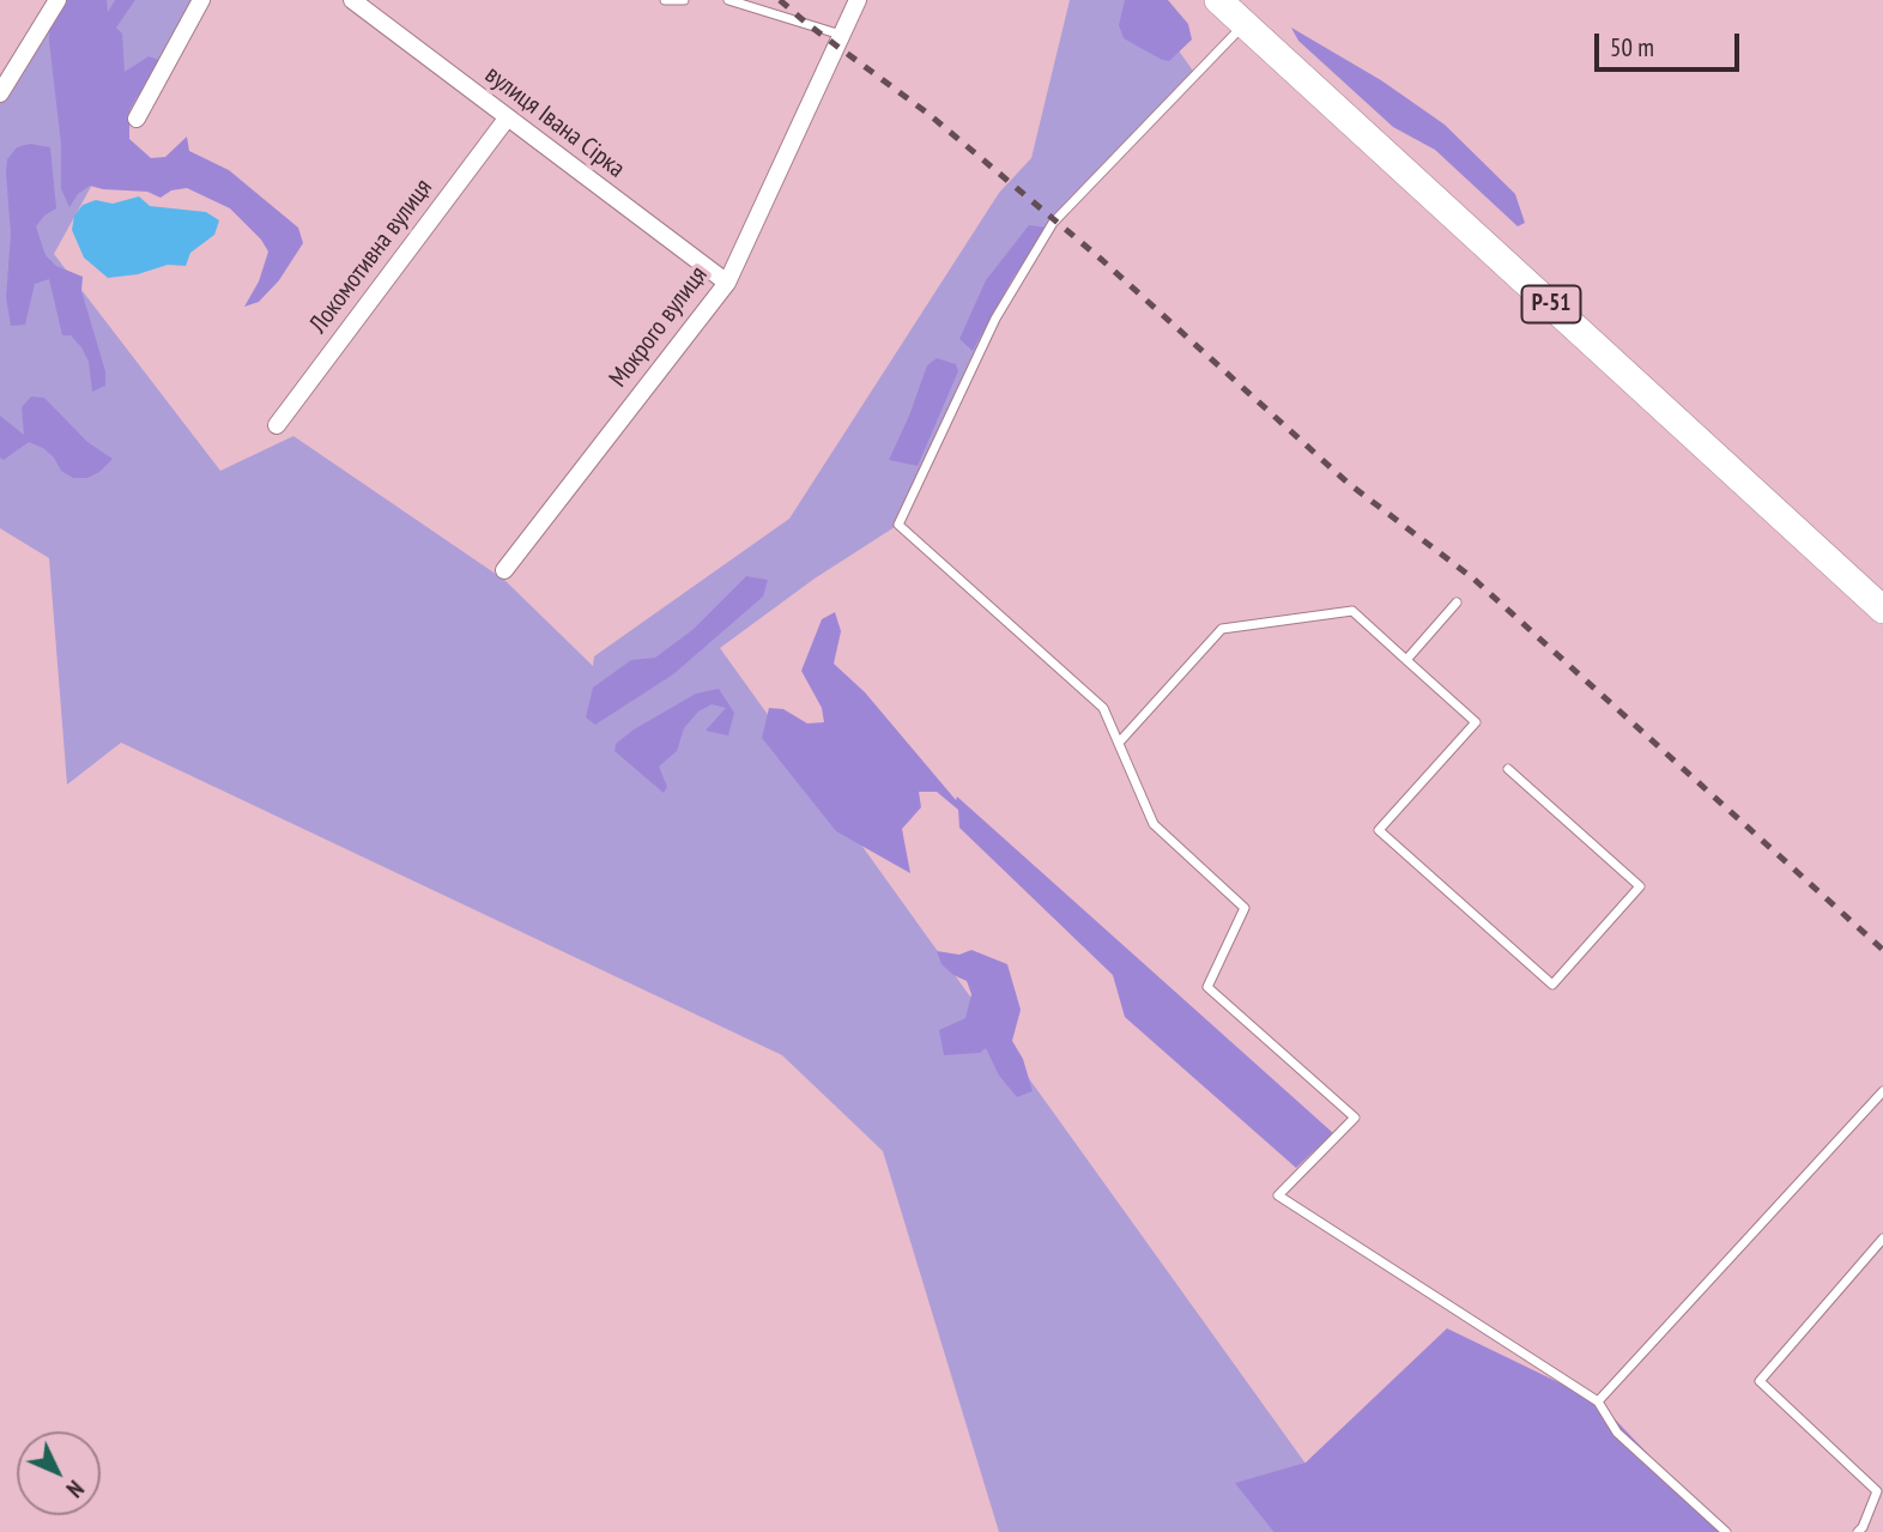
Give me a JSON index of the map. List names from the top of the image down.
{
  "streets": {
    "main road": ["Р-51"],
    "street": ["вулиця Івана Сірка", "Локомотивна вулиця", "Мокрого вулиця"]
  },
  "crossings": [
    ["вулиця Івана Сірка", "Локомотивна вулиця"],
    ["вулиця Івана Сірка", "Мокрого вулиця"]
  ],
  "scale_bar": "50 m",
  "north": "bottom right"
}
